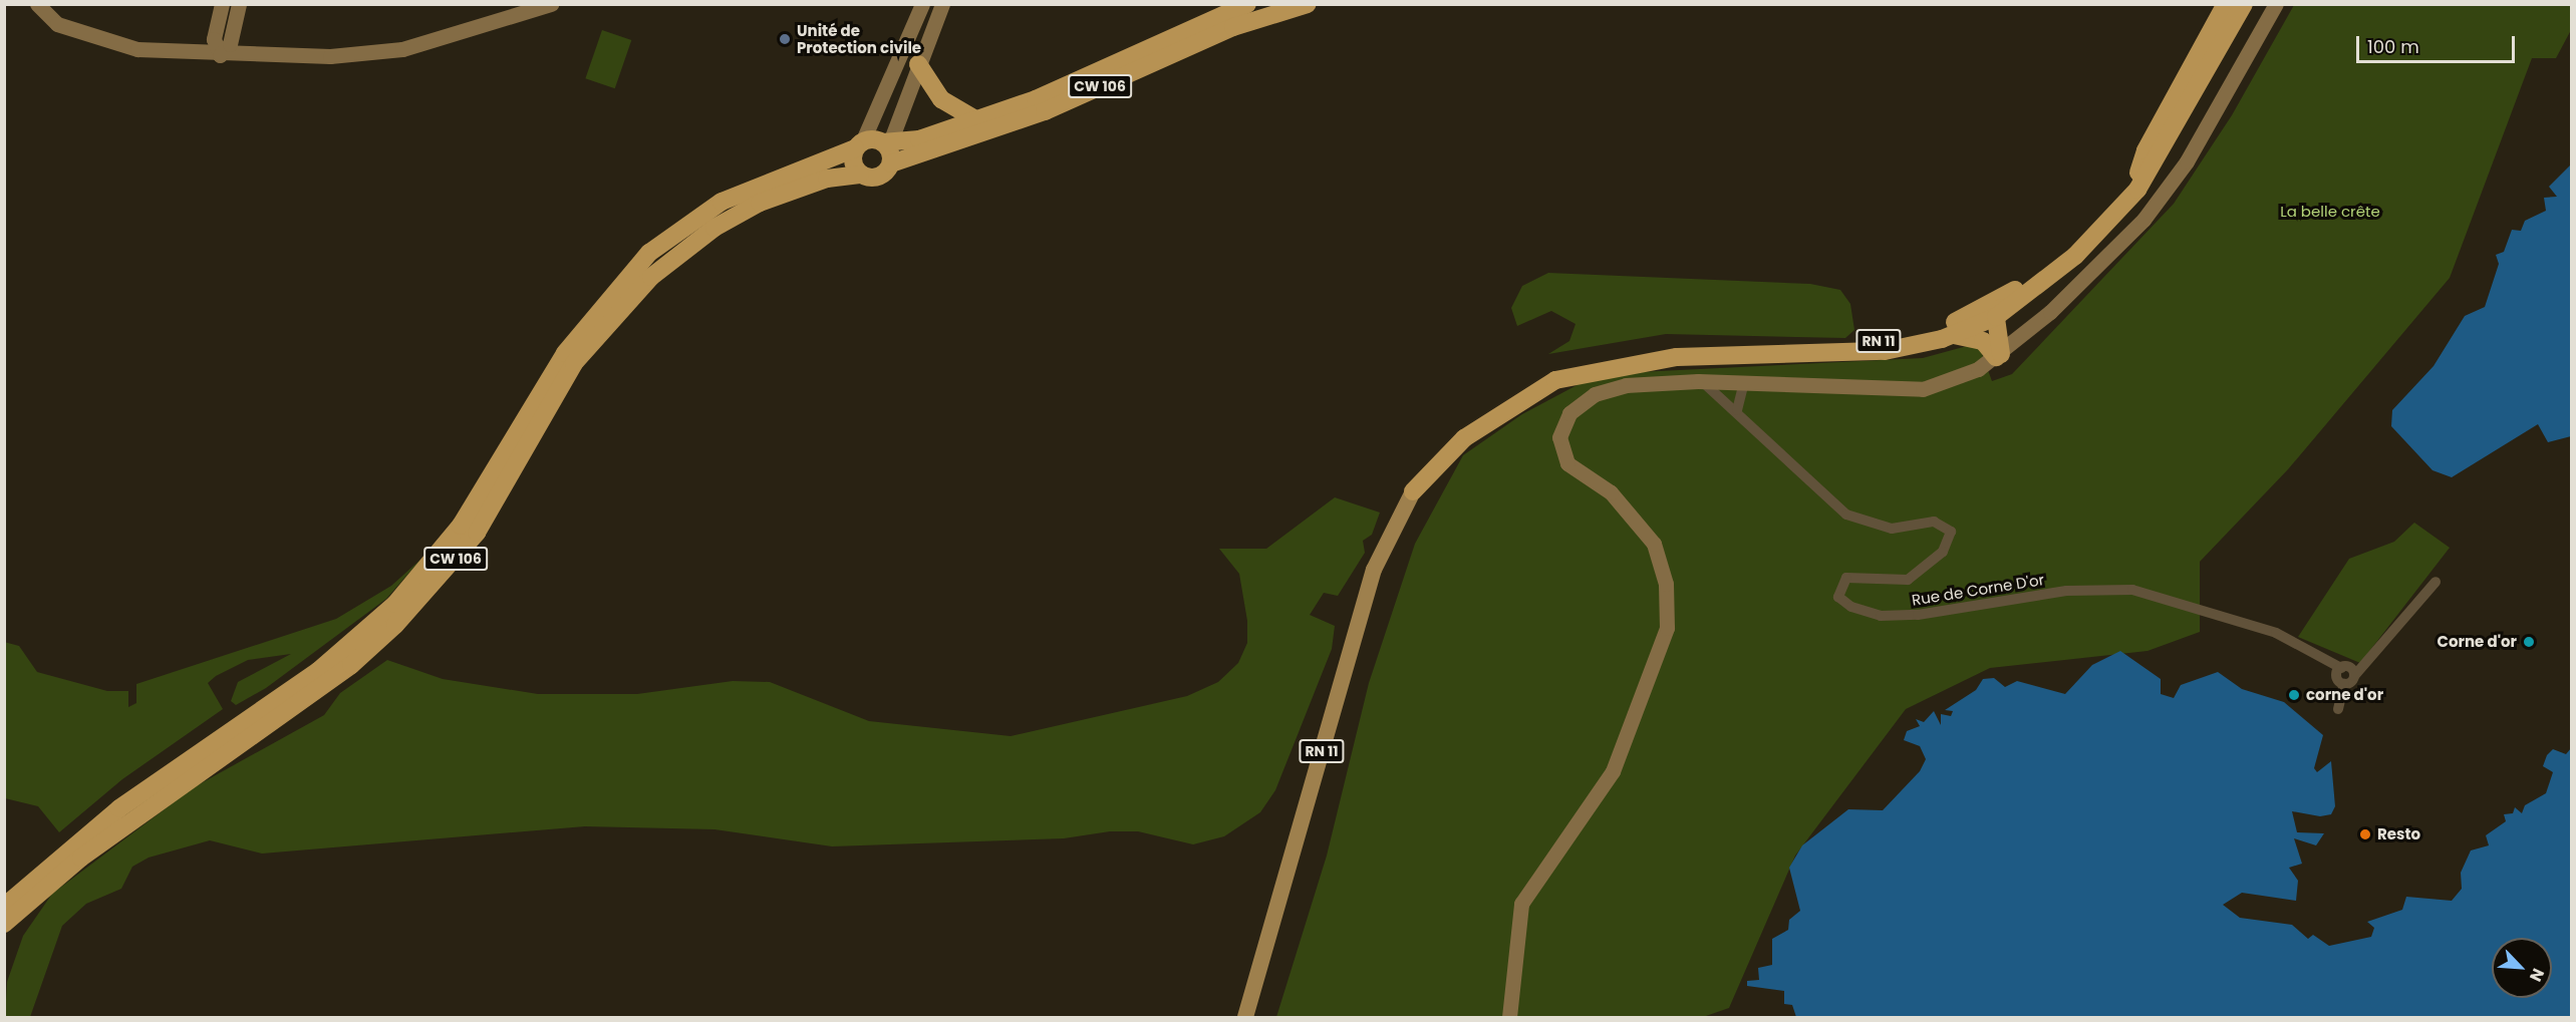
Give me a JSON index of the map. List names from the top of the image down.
{
  "streets": {
    "highway": ["CW 106", "RN 11"],
    "street": ["Rue de Corne D'or"]
  },
  "parks": ["La belle crête"],
  "places": [
    "Unité de Protection civile",
    "Corne d'or",
    "corne d'or",
    "Resto"
  ],
  "scale_bar": "100 m",
  "north": "bottom right"
}
